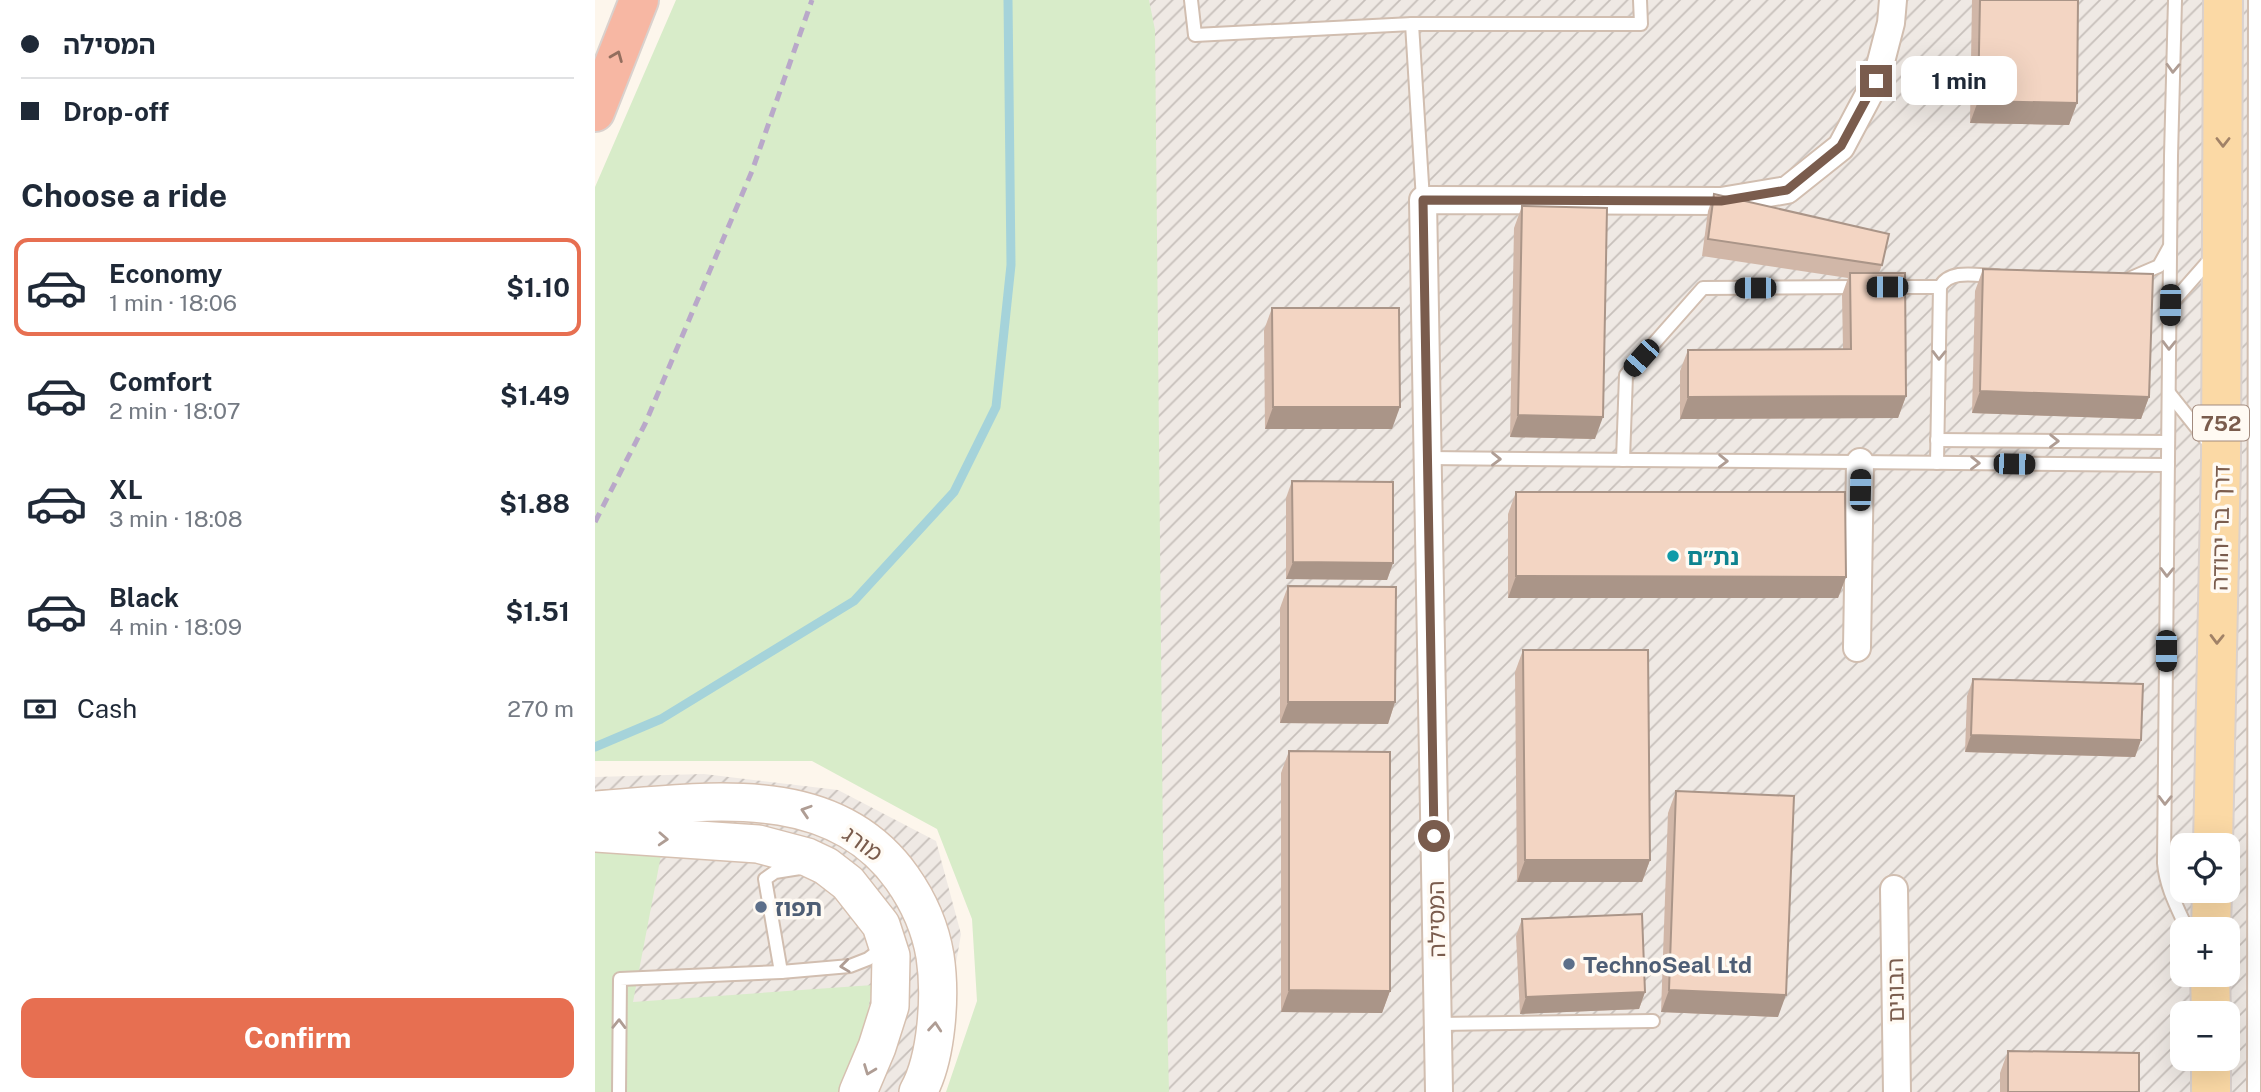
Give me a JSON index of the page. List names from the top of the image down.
{
  "streets": {
    "main road": ["752", "דרך בר יהודה"],
    "street": ["מורג", "המסילה", "הבונים"]
  },
  "one_way": ["דרך בר יהודה"],
  "places": ["נת״ם", "תפוז", "TechnoSeal Ltd"],
  "page": {
    "banner": ["המסילה", "Drop-off"],
    "bubble": "1 min",
    "heading": "Choose a ride",
    "list": [
      {
        "name": "Economy",
        "note": "1 min · 18:06",
        "value": "$1.10"
      },
      {
        "name": "Comfort",
        "note": "2 min · 18:07",
        "value": "$1.49"
      },
      {
        "name": "XL",
        "note": "3 min · 18:08",
        "value": "$1.88"
      },
      {
        "name": "Black",
        "note": "4 min · 18:09",
        "value": "$1.51"
      }
    ],
    "pay": ["Cash", "270 m"],
    "map_buttons": ["+", "−"],
    "buttons": "Confirm"
  }
}
